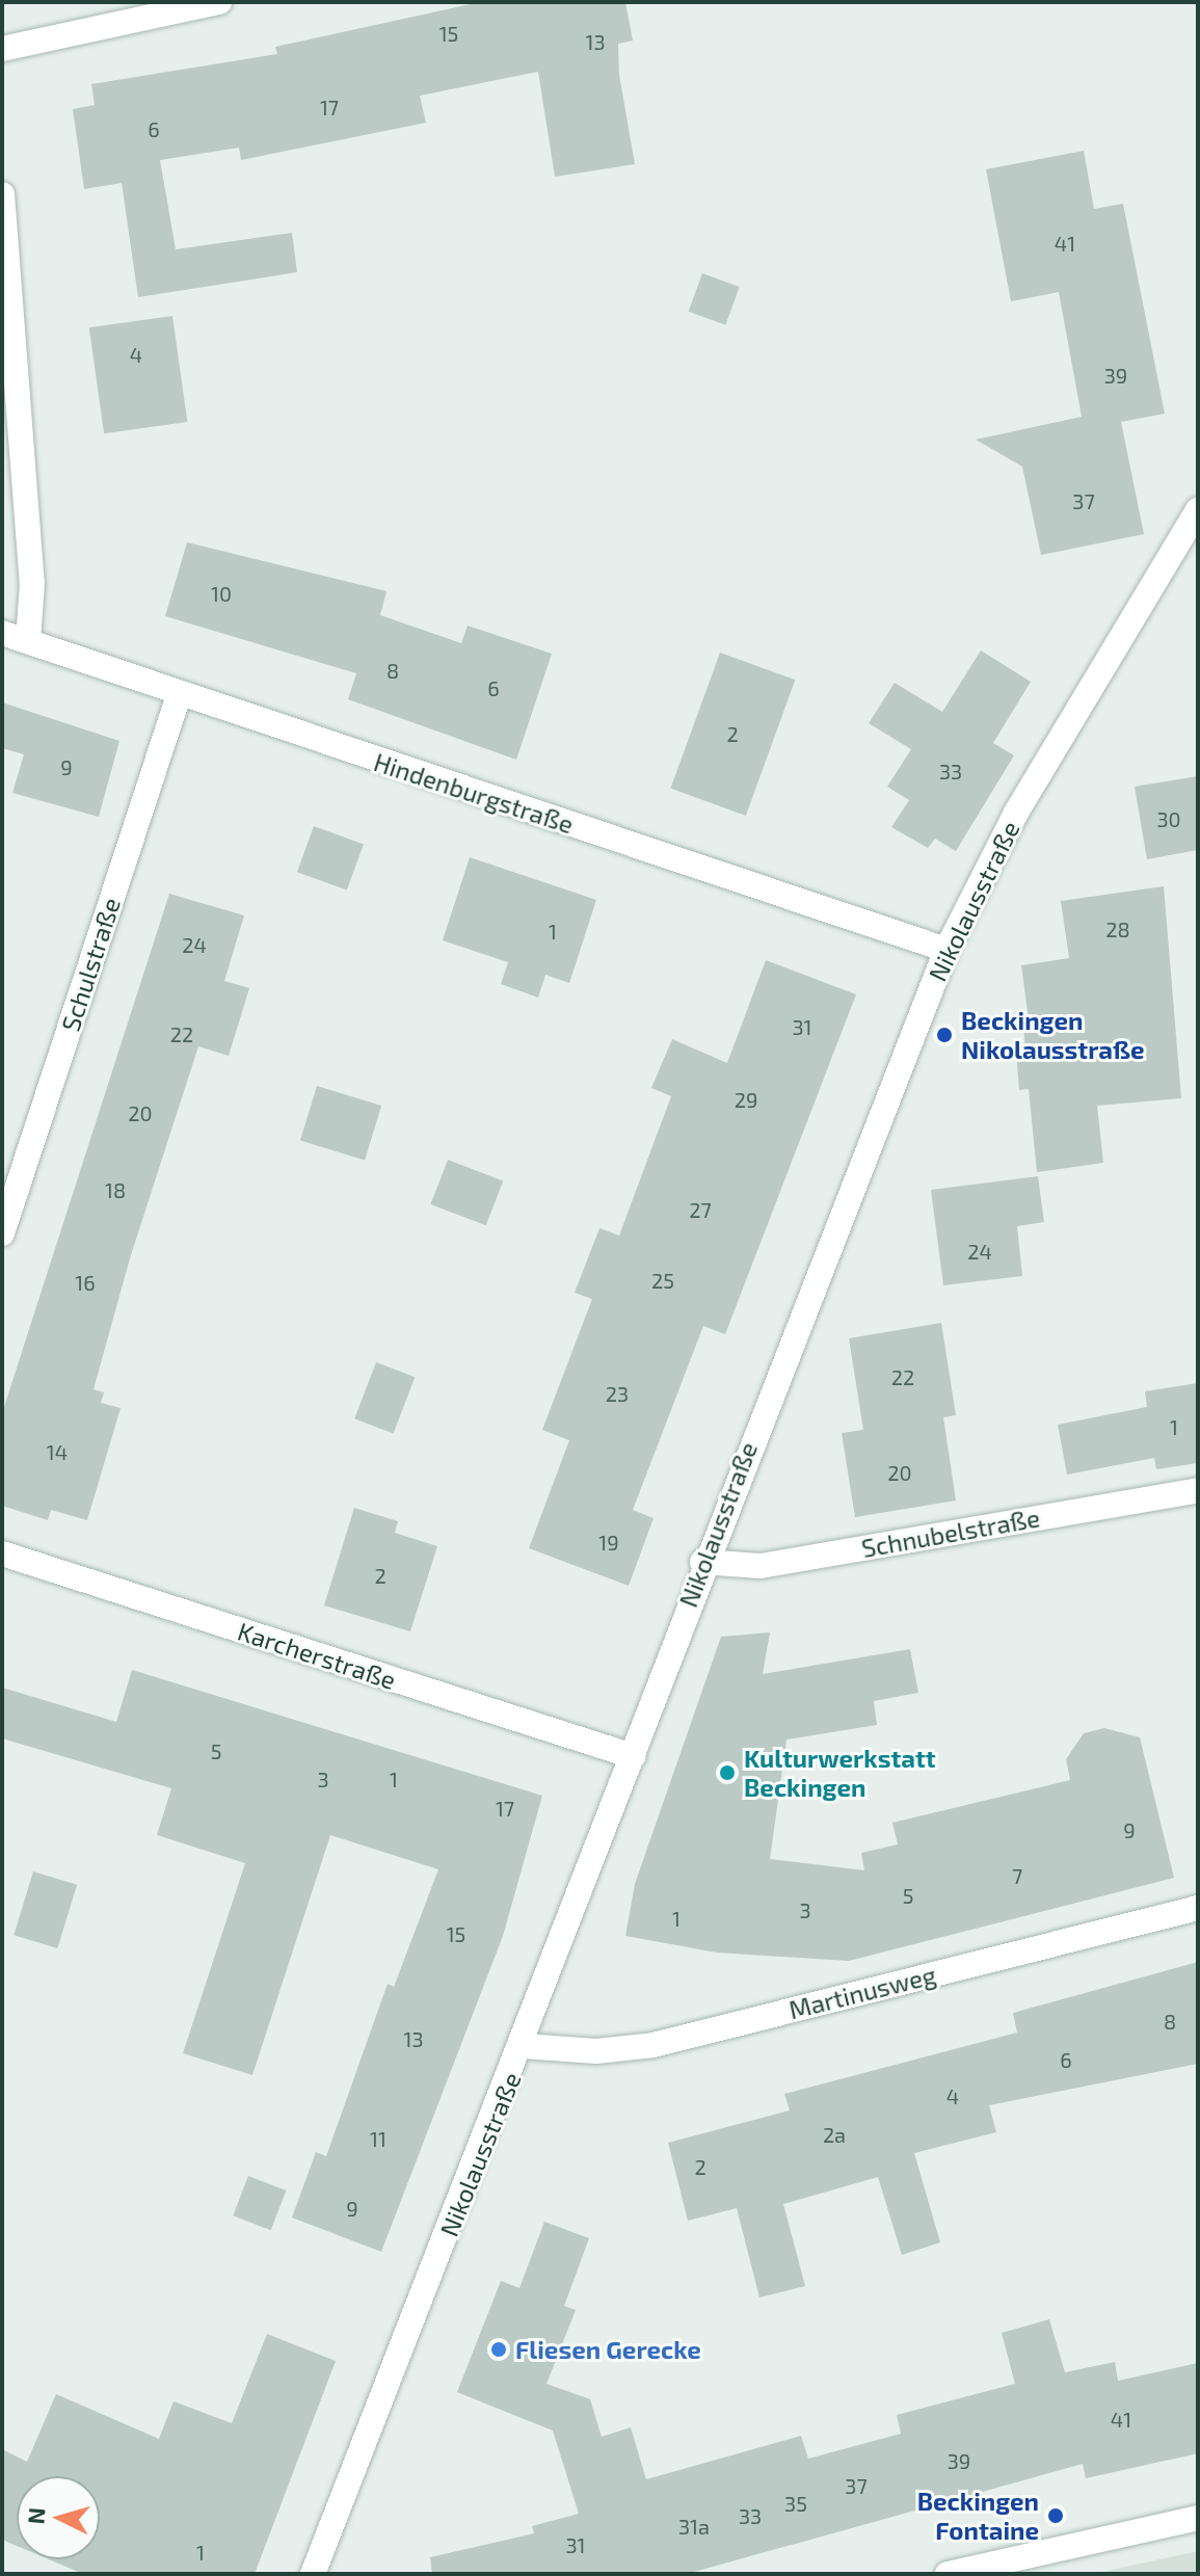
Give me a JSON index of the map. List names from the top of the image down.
{
  "streets": {
    "street": [
      "Hindenburgstraße",
      "Nikolausstraße",
      "Schulstraße",
      "Schnubelstraße",
      "Karcherstraße",
      "Martinusweg"
    ]
  },
  "crossings": [
    ["Hindenburgstraße", "Nikolausstraße"],
    ["Hindenburgstraße", "Schulstraße"],
    ["Nikolausstraße", "Schnubelstraße"],
    ["Nikolausstraße", "Karcherstraße"],
    ["Nikolausstraße", "Martinusweg"]
  ],
  "places": [
    "Beckingen Nikolausstraße",
    "Kulturwerkstatt Beckingen",
    "Fliesen Gerecke",
    "Beckingen Fontaine"
  ],
  "house_numbers": [
    "15",
    "13",
    "17",
    "6",
    "41",
    "4",
    "39",
    "37",
    "10",
    "8",
    "6",
    "2",
    "9",
    "33",
    "30",
    "28",
    "1",
    "24",
    "31",
    "22",
    "29",
    "20",
    "18",
    "27",
    "24",
    "25",
    "16",
    "22",
    "23",
    "1",
    "14",
    "20",
    "19",
    "2",
    "5",
    "3",
    "1",
    "17",
    "9",
    "7",
    "5",
    "3",
    "1",
    "15",
    "8",
    "13",
    "6",
    "4",
    "2a",
    "11",
    "2",
    "9",
    "41",
    "39",
    "37",
    "35",
    "33",
    "31a",
    "31",
    "1"
  ],
  "north": "left"
}
